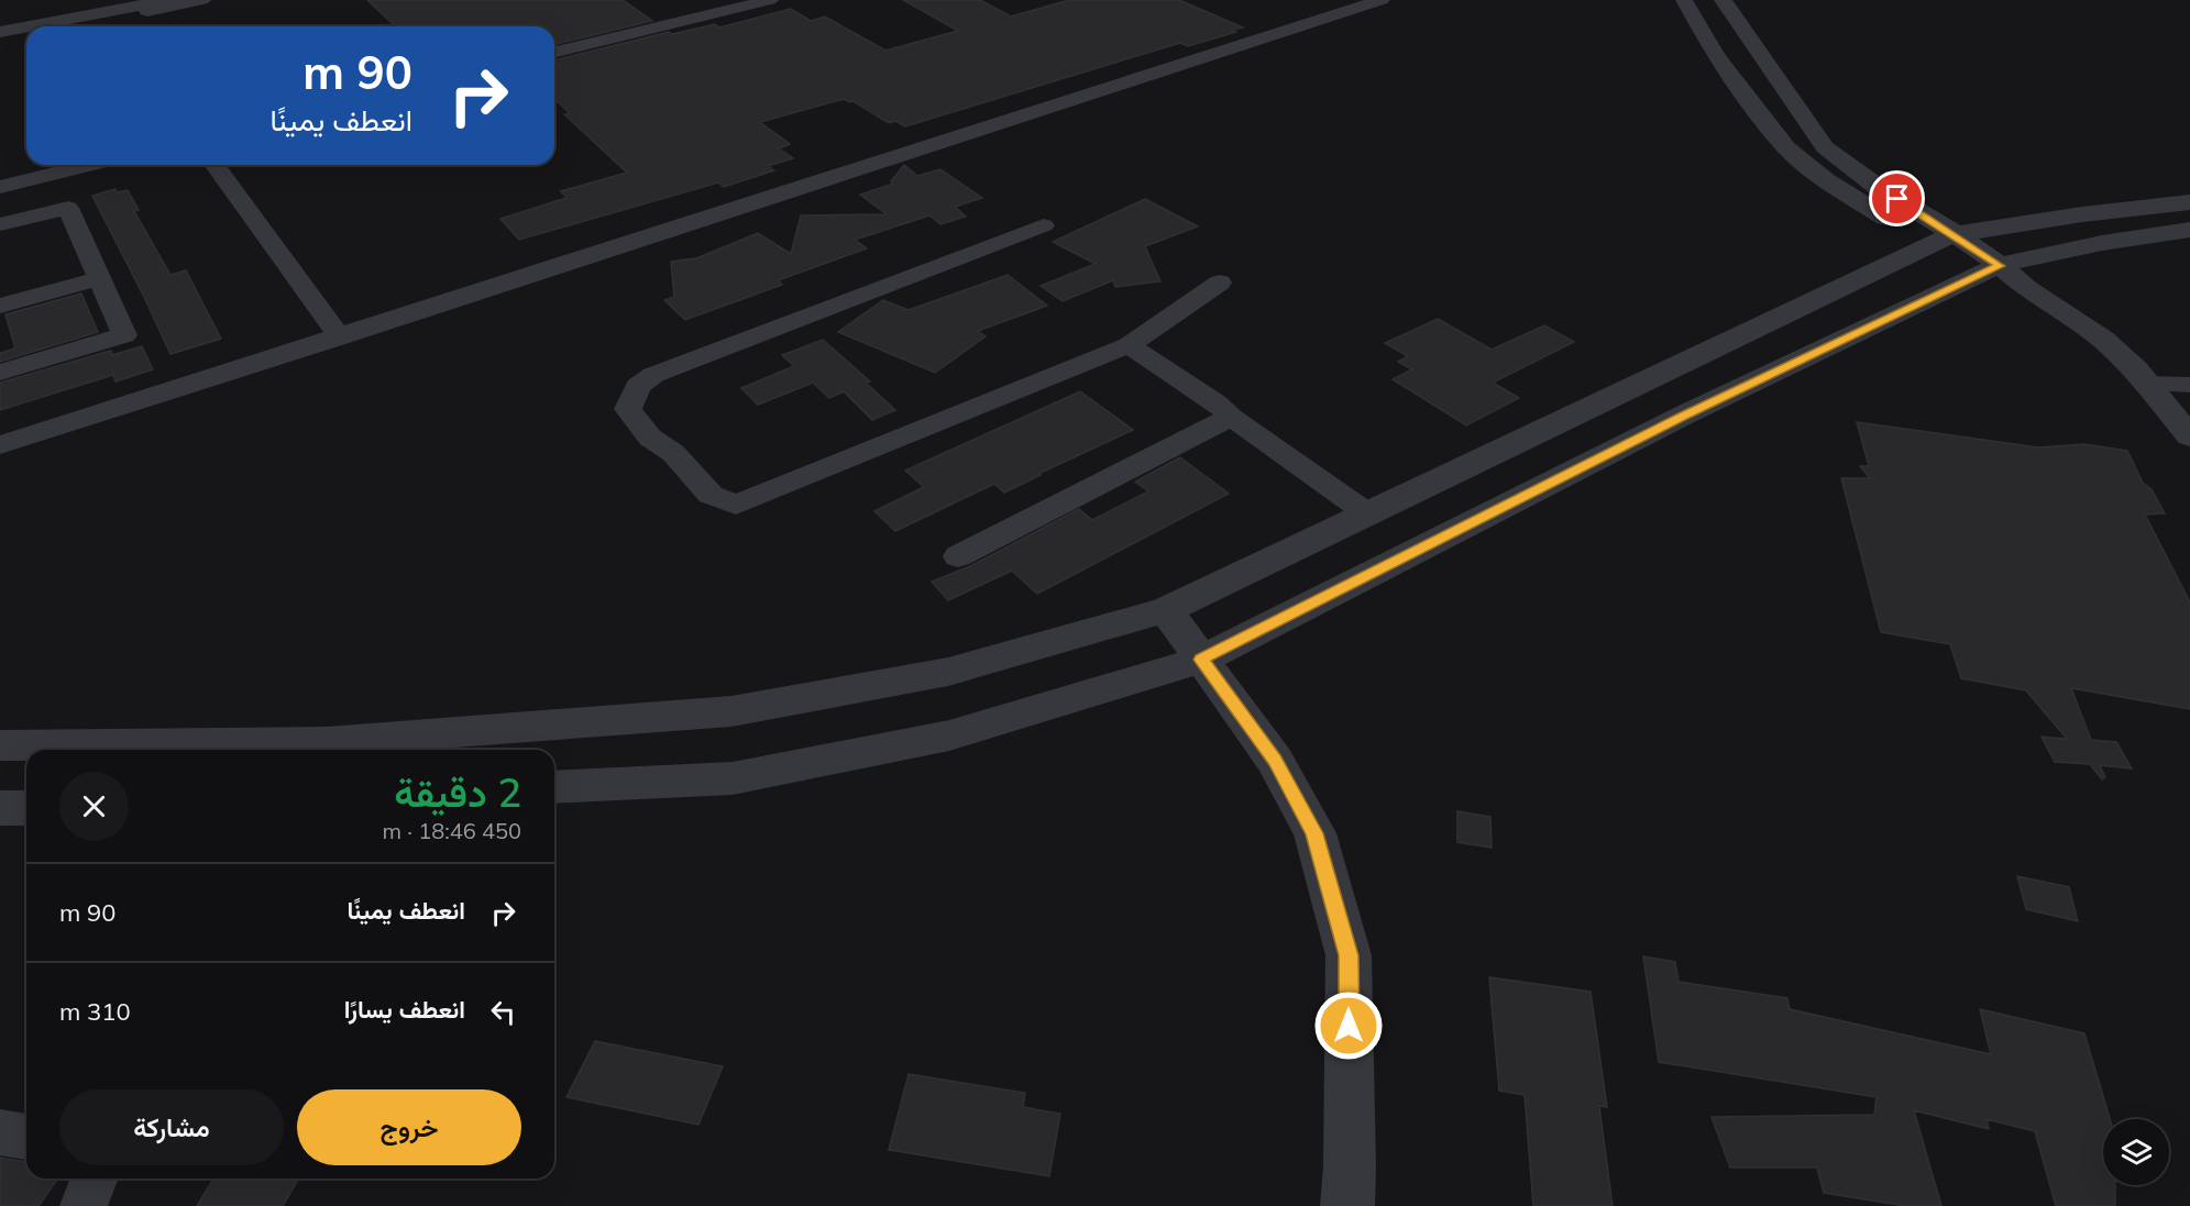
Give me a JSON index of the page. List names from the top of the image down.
{
  "page": {
    "turn": ["90 m", "انعطف يمينًا"],
    "heading": ["2 دقيقة", "450 m · 18:46"],
    "list": [
      {
        "name": "انعطف يمينًا",
        "value": "90 m"
      },
      {
        "name": "انعطف يسارًا",
        "value": "310 m"
      }
    ],
    "buttons": ["خروج", "مشاركة"]
  }
}
